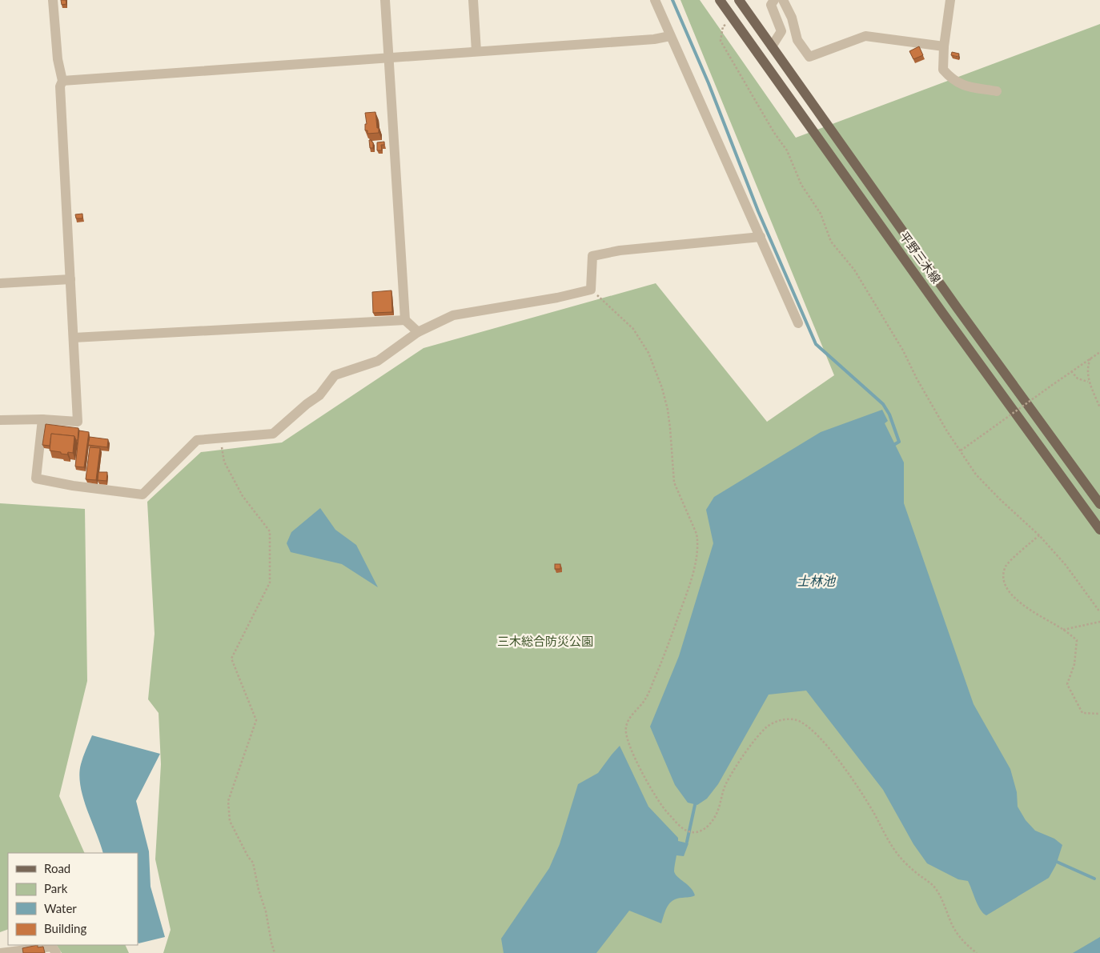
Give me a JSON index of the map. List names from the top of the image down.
{
  "streets": {
    "main road": ["平野三木線"]
  },
  "water": ["士林池"],
  "parks": ["三木総合防災公園"],
  "legend": [
    "Road",
    "Park",
    "Water",
    "Building"
  ]
}
